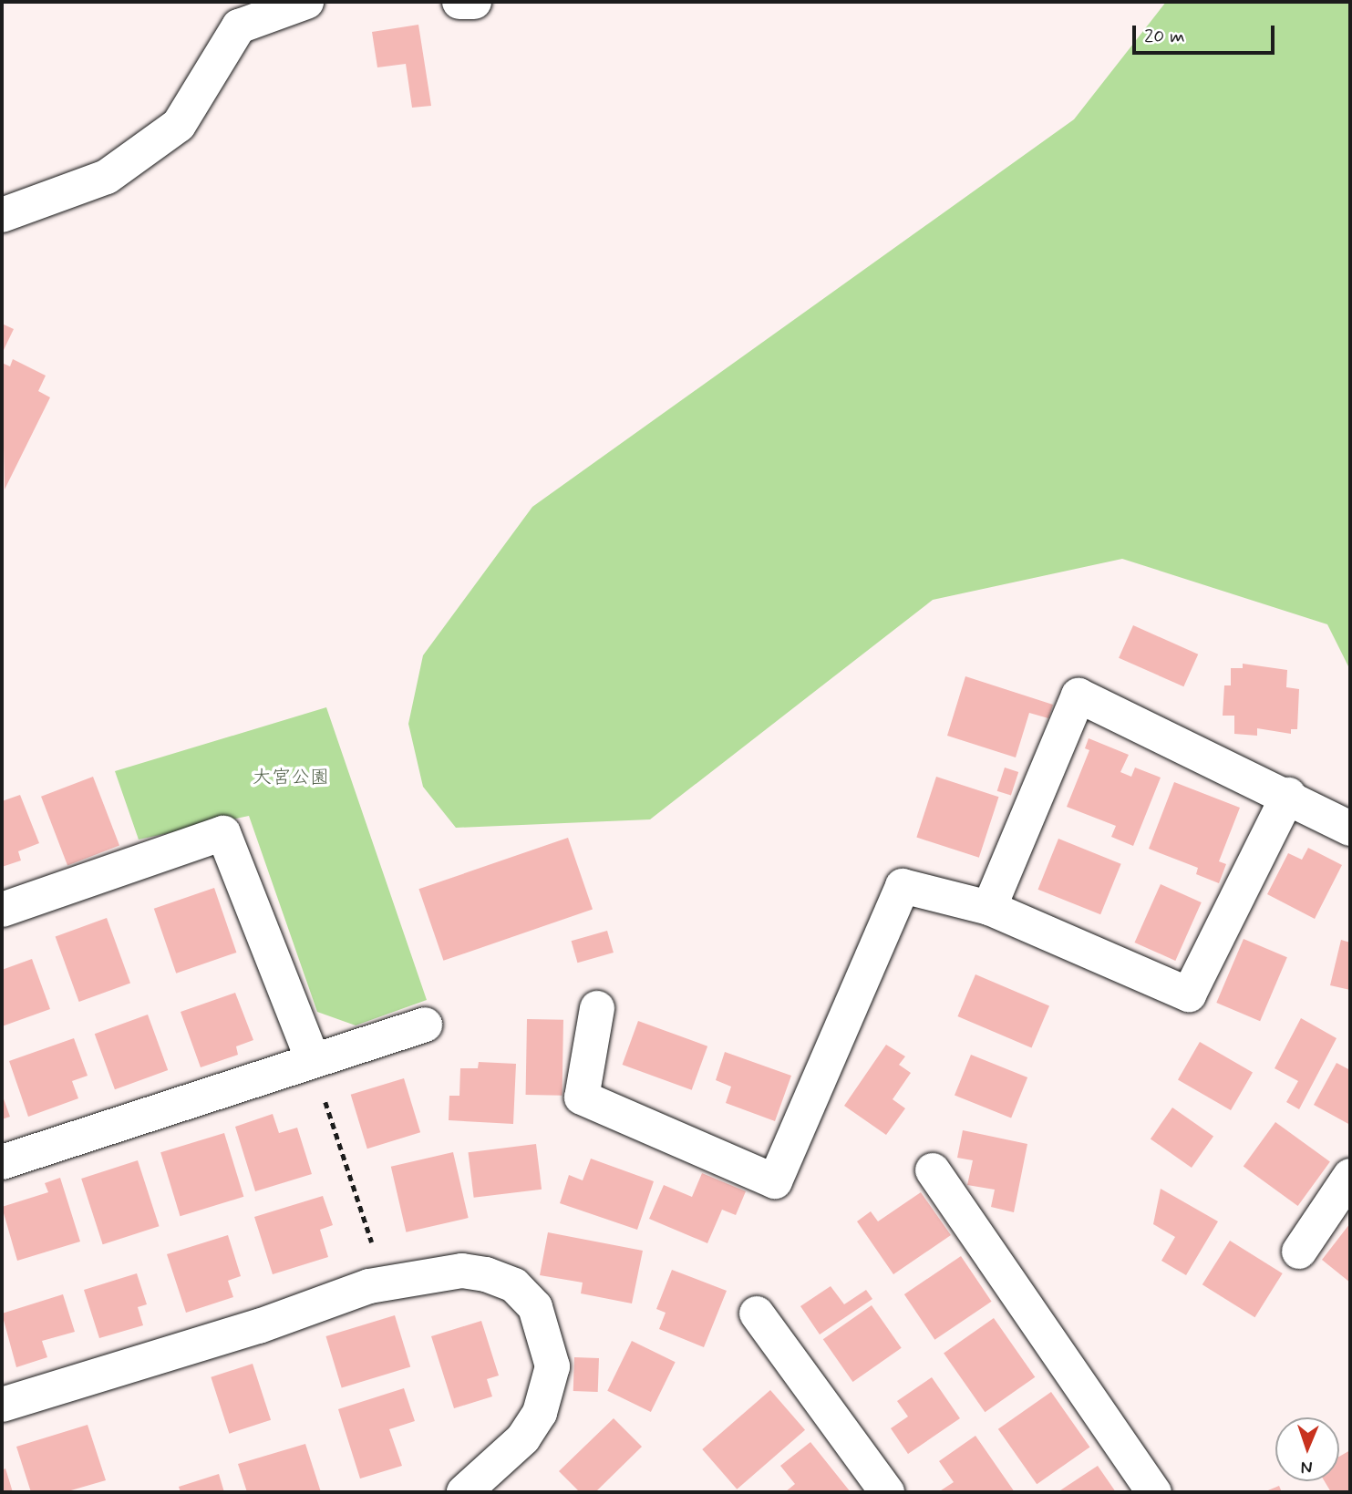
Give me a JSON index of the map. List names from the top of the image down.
{
  "parks": ["大宮公園"],
  "scale_bar": "20 m",
  "north": "bottom"
}
